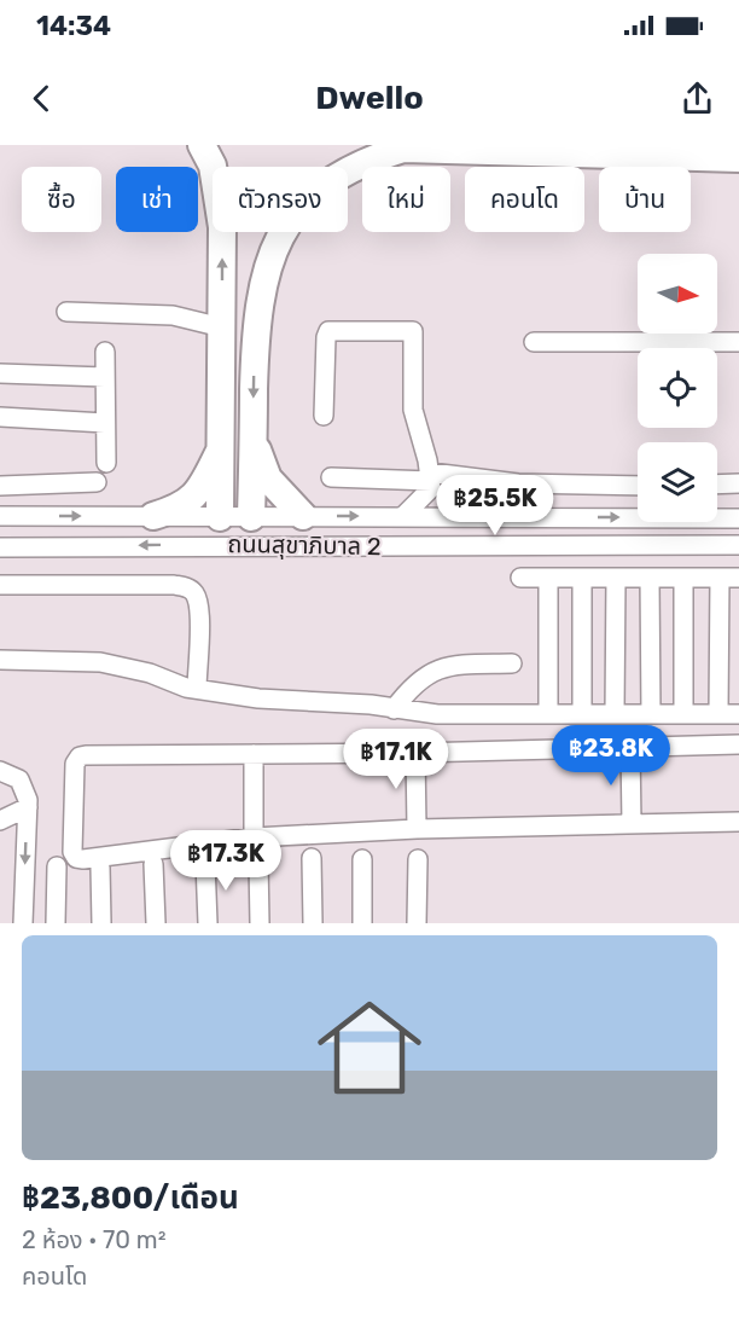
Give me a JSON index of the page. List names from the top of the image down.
{
  "streets": {
    "street": ["ถนนสุขาภิบาล 2"]
  },
  "north": "right",
  "page": {
    "status": "14:34",
    "header": "Dwello",
    "chip": [
      "ซื้อ",
      "เช่า",
      "ตัวกรอง",
      "ใหม่",
      "คอนโด",
      "บ้าน"
    ],
    "price": [
      "฿25.5K",
      "฿23.8K",
      "฿17.1K",
      "฿17.3K"
    ],
    "list": [
      {
        "name": "฿23,800/เดือน",
        "note": "2 ห้อง · 70 m² · คอนโด"
      }
    ]
  }
}
